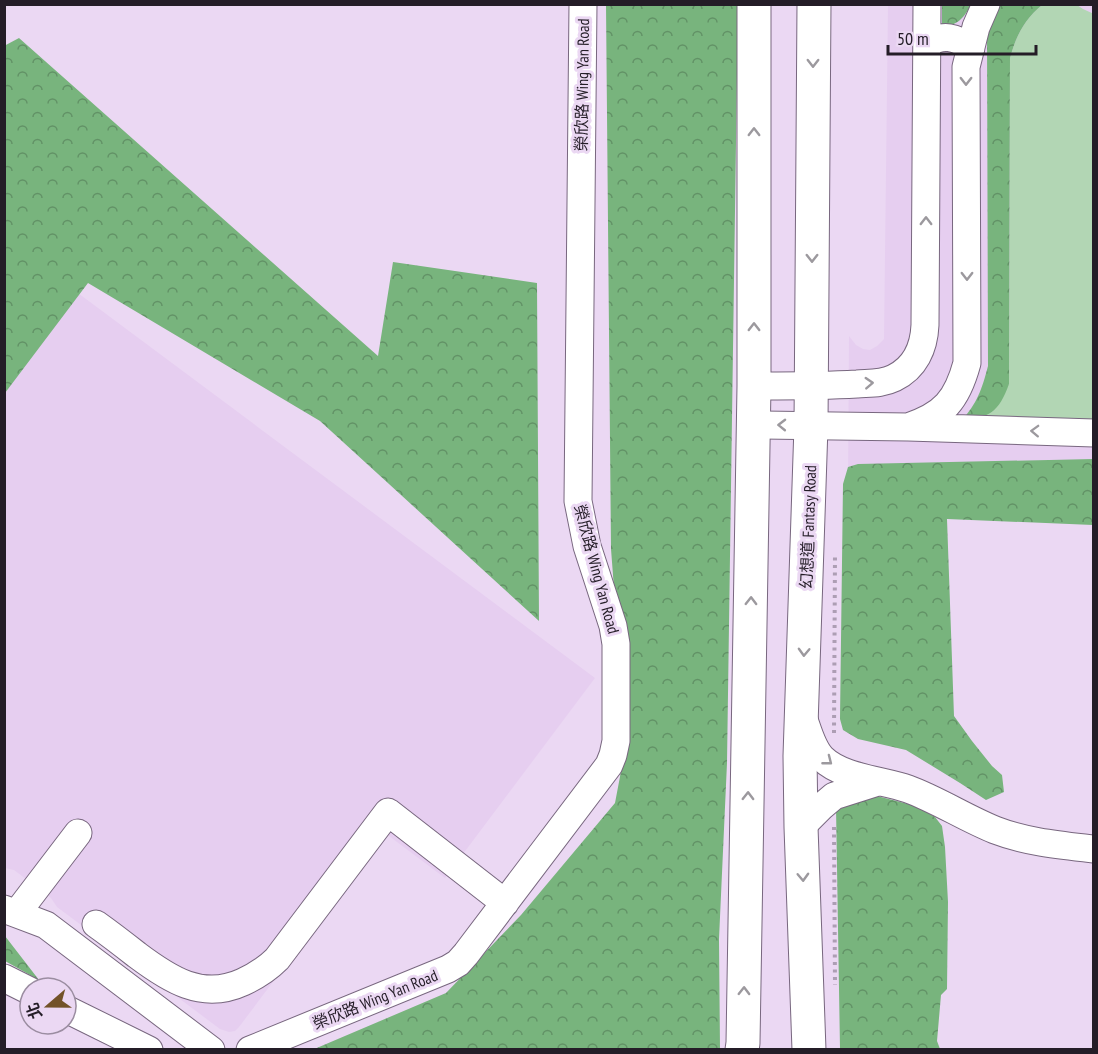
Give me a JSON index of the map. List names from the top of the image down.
{
  "streets": {
    "main road": ["幻想道 Fantasy Road"],
    "street": ["榮欣路 Wing Yan Road"]
  },
  "scale_bar": "50 m",
  "north": "left"
}
